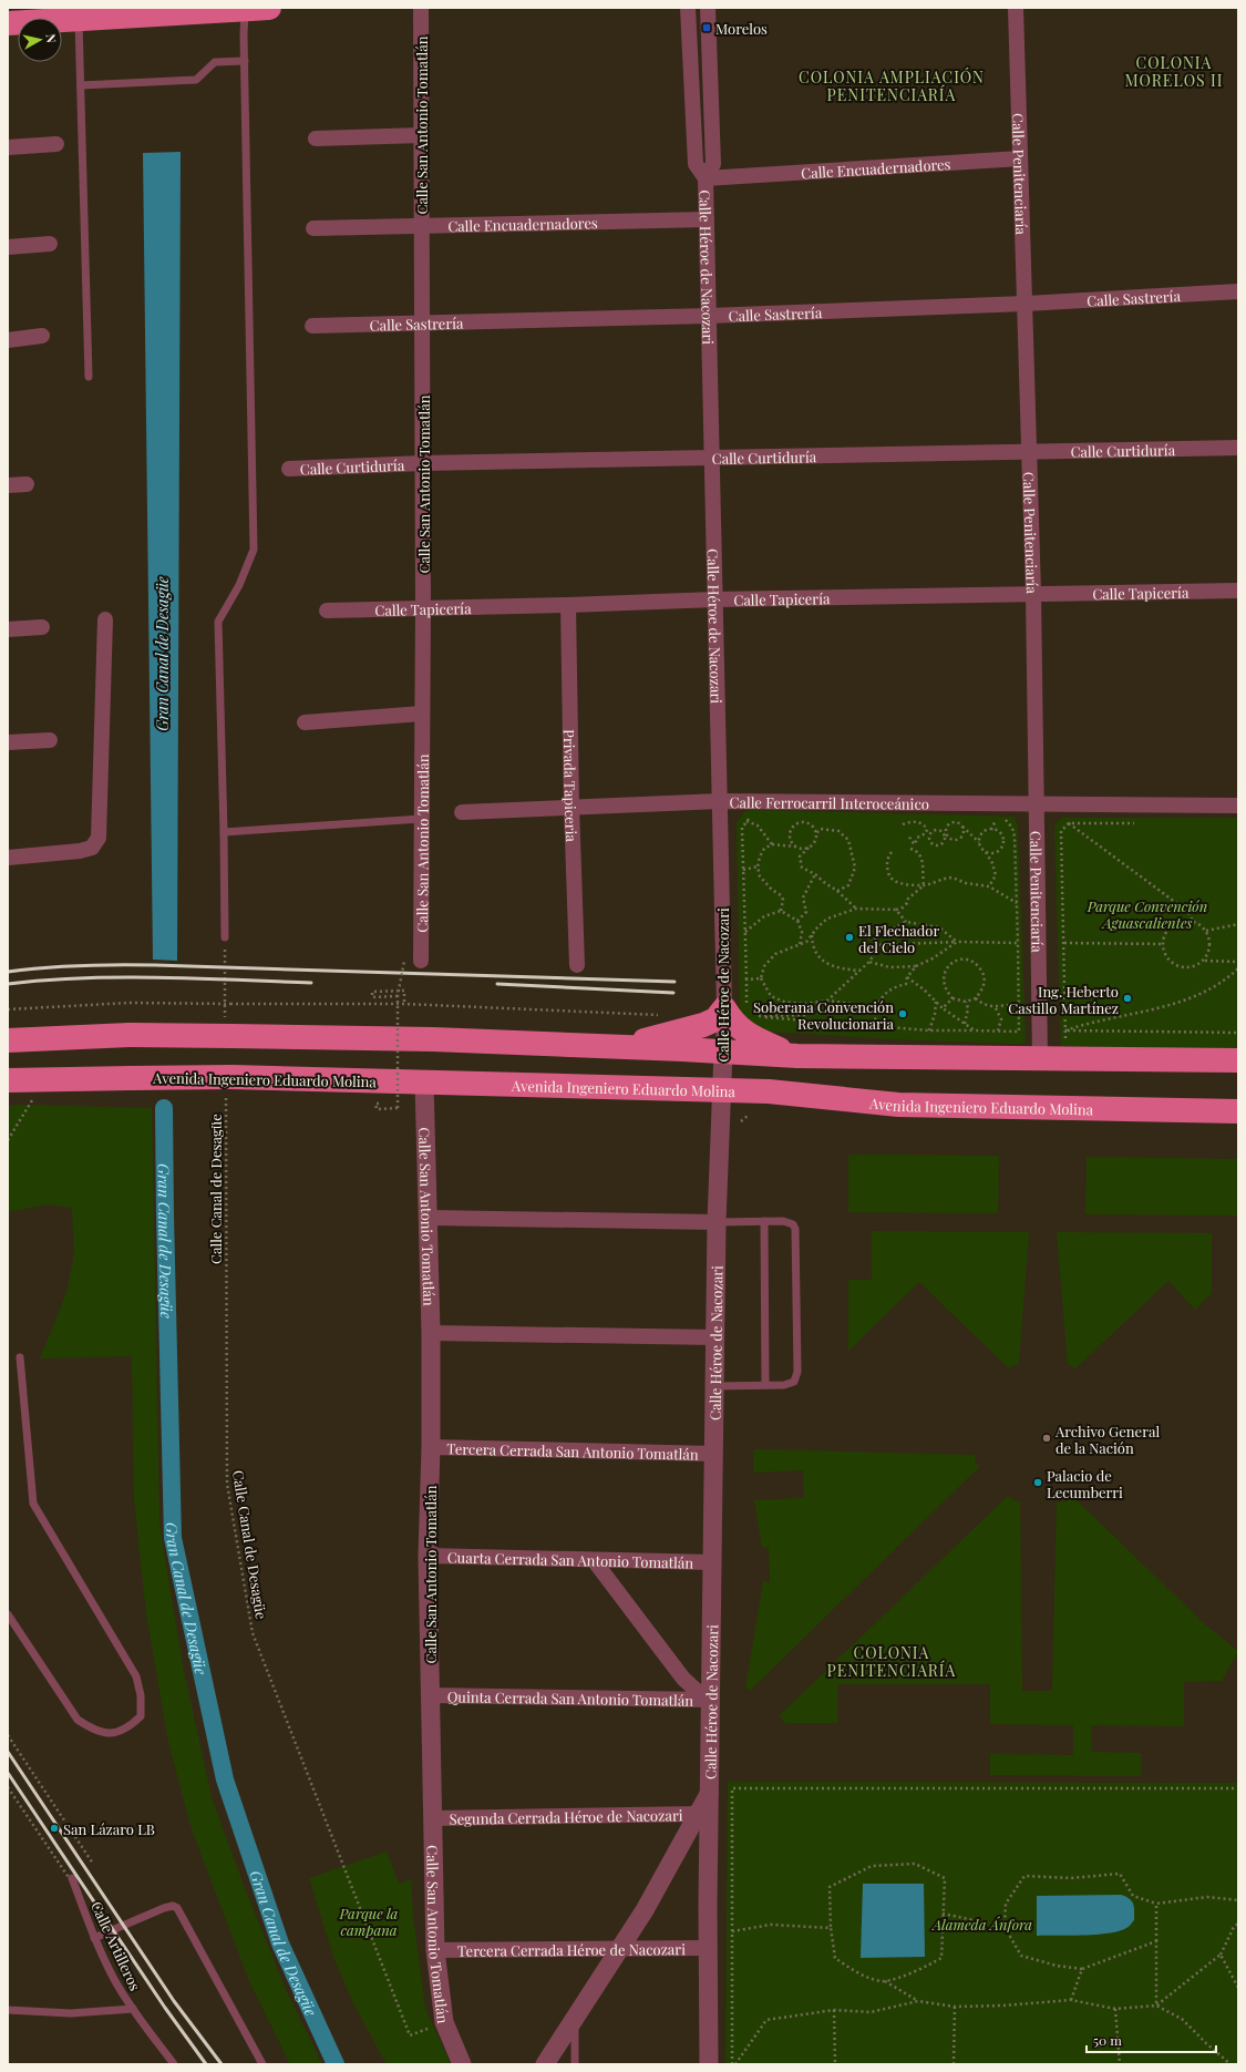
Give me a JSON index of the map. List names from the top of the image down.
{
  "streets": {
    "main road": ["Avenida Ingeniero Eduardo Molina"],
    "street": [
      "Calle San Antonio Tomatlán",
      "Calle Encuadernadores",
      "Calle Penitenciaría",
      "Calle Héroe de Nacozari",
      "Calle Sastrería",
      "Calle Curtiduría",
      "Calle Tapicería",
      "Privada Tapiceria",
      "Calle Ferrocarril Interoceánico",
      "Tercera Cerrada San Antonio Tomatlán",
      "Cuarta Cerrada San Antonio Tomatlán",
      "Quinta Cerrada San Antonio Tomatlán",
      "Segunda Cerrada Héroe de Nacozari",
      "Tercera Cerrada Héroe de Nacozari"
    ],
    "lane": ["Calle Artilleros"],
    "path": ["Calle Canal de Desagüe"]
  },
  "crossings": [
    ["Calle San Antonio Tomatlán", "Calle Encuadernadores"],
    ["Calle San Antonio Tomatlán", "Calle Sastrería"],
    ["Calle San Antonio Tomatlán", "Calle Curtiduría"],
    ["Calle San Antonio Tomatlán", "Calle Tapicería"],
    ["Calle San Antonio Tomatlán", "Avenida Ingeniero Eduardo Molina"],
    ["Calle San Antonio Tomatlán", "Calle Canal de Desagüe"],
    ["Calle San Antonio Tomatlán", "Tercera Cerrada San Antonio Tomatlán"],
    ["Calle San Antonio Tomatlán", "Cuarta Cerrada San Antonio Tomatlán"],
    ["Calle San Antonio Tomatlán", "Quinta Cerrada San Antonio Tomatlán"],
    ["Calle San Antonio Tomatlán", "Segunda Cerrada Héroe de Nacozari"],
    ["Calle San Antonio Tomatlán", "Tercera Cerrada Héroe de Nacozari"],
    ["Calle Encuadernadores", "Calle Penitenciaría"],
    ["Calle Encuadernadores", "Calle Héroe de Nacozari"],
    ["Calle Penitenciaría", "Calle Sastrería"],
    ["Calle Penitenciaría", "Calle Curtiduría"],
    ["Calle Penitenciaría", "Calle Tapicería"],
    ["Calle Penitenciaría", "Calle Ferrocarril Interoceánico"],
    ["Calle Héroe de Nacozari", "Calle Sastrería"],
    ["Calle Héroe de Nacozari", "Calle Curtiduría"],
    ["Calle Héroe de Nacozari", "Calle Tapicería"],
    ["Calle Héroe de Nacozari", "Calle Ferrocarril Interoceánico"],
    ["Calle Héroe de Nacozari", "Avenida Ingeniero Eduardo Molina"],
    ["Calle Héroe de Nacozari", "Tercera Cerrada San Antonio Tomatlán"],
    ["Calle Héroe de Nacozari", "Cuarta Cerrada San Antonio Tomatlán"],
    ["Calle Héroe de Nacozari", "Quinta Cerrada San Antonio Tomatlán"],
    ["Calle Héroe de Nacozari", "Segunda Cerrada Héroe de Nacozari"],
    ["Calle Héroe de Nacozari", "Tercera Cerrada Héroe de Nacozari"],
    ["Calle Tapicería", "Privada Tapiceria"],
    ["Privada Tapiceria", "Calle Ferrocarril Interoceánico"],
    ["Avenida Ingeniero Eduardo Molina", "Calle Canal de Desagüe"]
  ],
  "districts": ["COLONIA MORELOS II", "COLONIA AMPLIACIÓN PENITENCIARÍA", "COLONIA PENITENCIARÍA"],
  "water": ["Gran Canal de Desagüe"],
  "parks": ["Parque Convención Aguascalientes", "Parque la campana", "Alameda Ánfora"],
  "places": {
    "transit": ["Morelos"],
    "other": [
      "El Flechador del Cielo",
      "Ing. Heberto Castillo Martínez",
      "Soberana Convención Revolucionaria",
      "Archivo General de la Nación",
      "Palacio de Lecumberri",
      "San Lázaro LB"
    ]
  },
  "scale_bar": "50 m",
  "north": "right"
}
